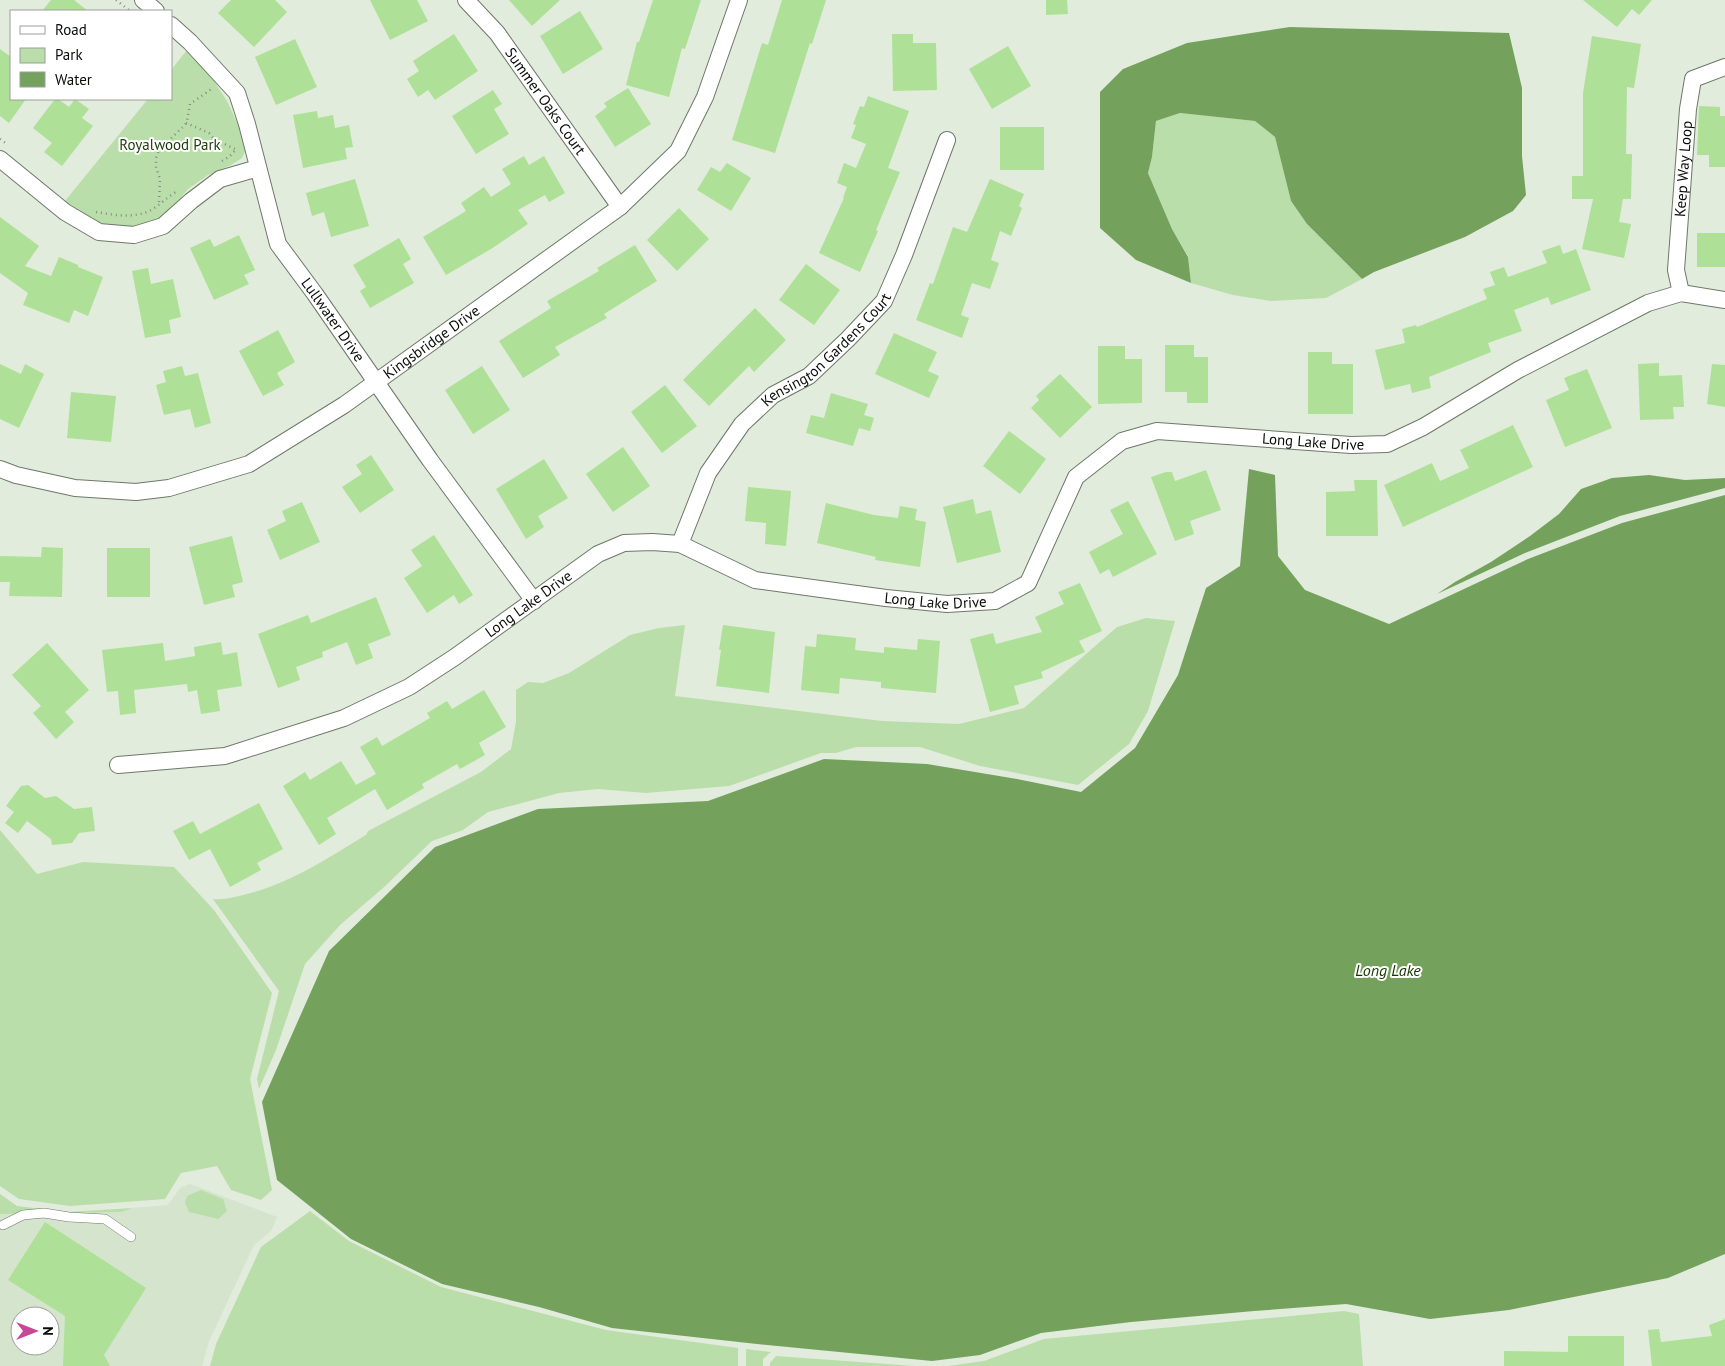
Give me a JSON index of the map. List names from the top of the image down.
{
  "streets": {
    "street": [
      "Summer Oaks Court",
      "Keep Way Loop",
      "Lullwater Drive",
      "Kingsbridge Drive",
      "Kensington Gardens Court",
      "Long Lake Drive"
    ]
  },
  "crossings": [
    ["Summer Oaks Court", "Kingsbridge Drive"],
    ["Keep Way Loop", "Long Lake Drive"],
    ["Lullwater Drive", "Kingsbridge Drive"],
    ["Lullwater Drive", "Long Lake Drive"],
    ["Kensington Gardens Court", "Long Lake Drive"]
  ],
  "water": ["Long Lake"],
  "parks": ["Royalwood Park"],
  "legend": ["Road", "Park", "Water"],
  "north": "right"
}
